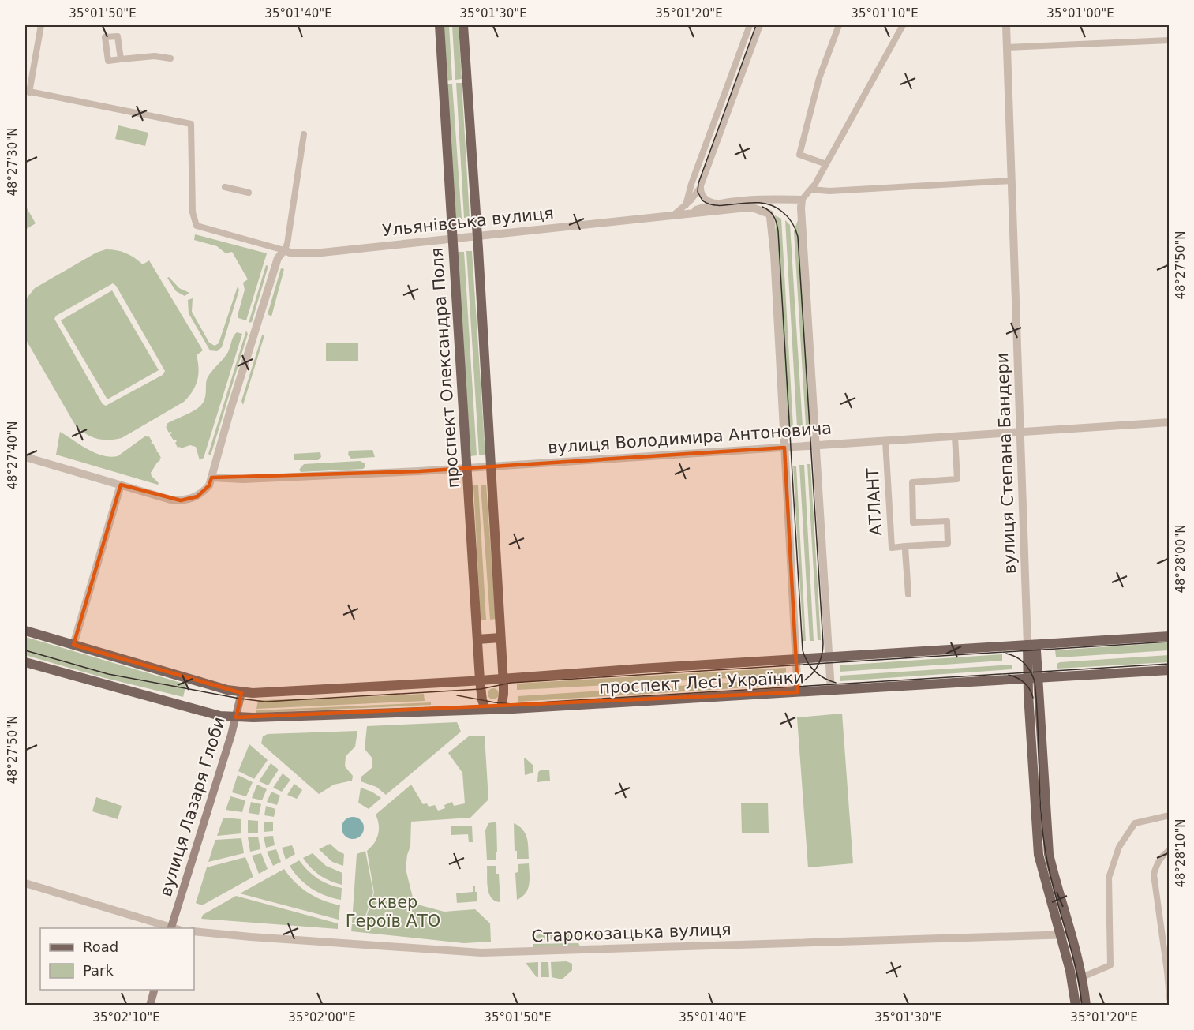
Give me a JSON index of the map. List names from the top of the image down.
{
  "streets": {
    "main road": [
      "проспект Олександра Поля",
      "вулиця Степана Бандери",
      "проспект Лесі Українки",
      "вулиця Лазаря Глоби"
    ],
    "street": [
      "Ульянівська вулиця",
      "вулиця Володимира Антоновича",
      "АТЛАНТ",
      "Старокозацька вулиця"
    ]
  },
  "crossings": [
    ["Ульянівська вулиця", "проспект Олександра Поля"],
    ["проспект Олександра Поля", "вулиця Володимира Антоновича"],
    ["проспект Олександра Поля", "проспект Лесі Українки"],
    ["вулиця Володимира Антоновича", "вулиця Степана Бандери"],
    ["вулиця Володимира Антоновича", "АТЛАНТ"],
    ["вулиця Степана Бандери", "проспект Лесі Українки"],
    ["вулиця Степана Бандери", "Старокозацька вулиця"],
    ["проспект Лесі Українки", "вулиця Лазаря Глоби"]
  ],
  "parks": ["сквер Героїв АТО"],
  "legend": ["Road", "Park"],
  "coordinates": [
    "35°01'50\"E",
    "35°01'40\"E",
    "35°01'30\"E",
    "35°01'20\"E",
    "35°01'10\"E",
    "35°01'00\"E",
    "48°27'30\"N",
    "48°27'50\"N",
    "48°27'40\"N",
    "48°28'00\"N",
    "48°28'10\"N",
    "35°02'10\"E",
    "35°02'00\"E"
  ]
}
